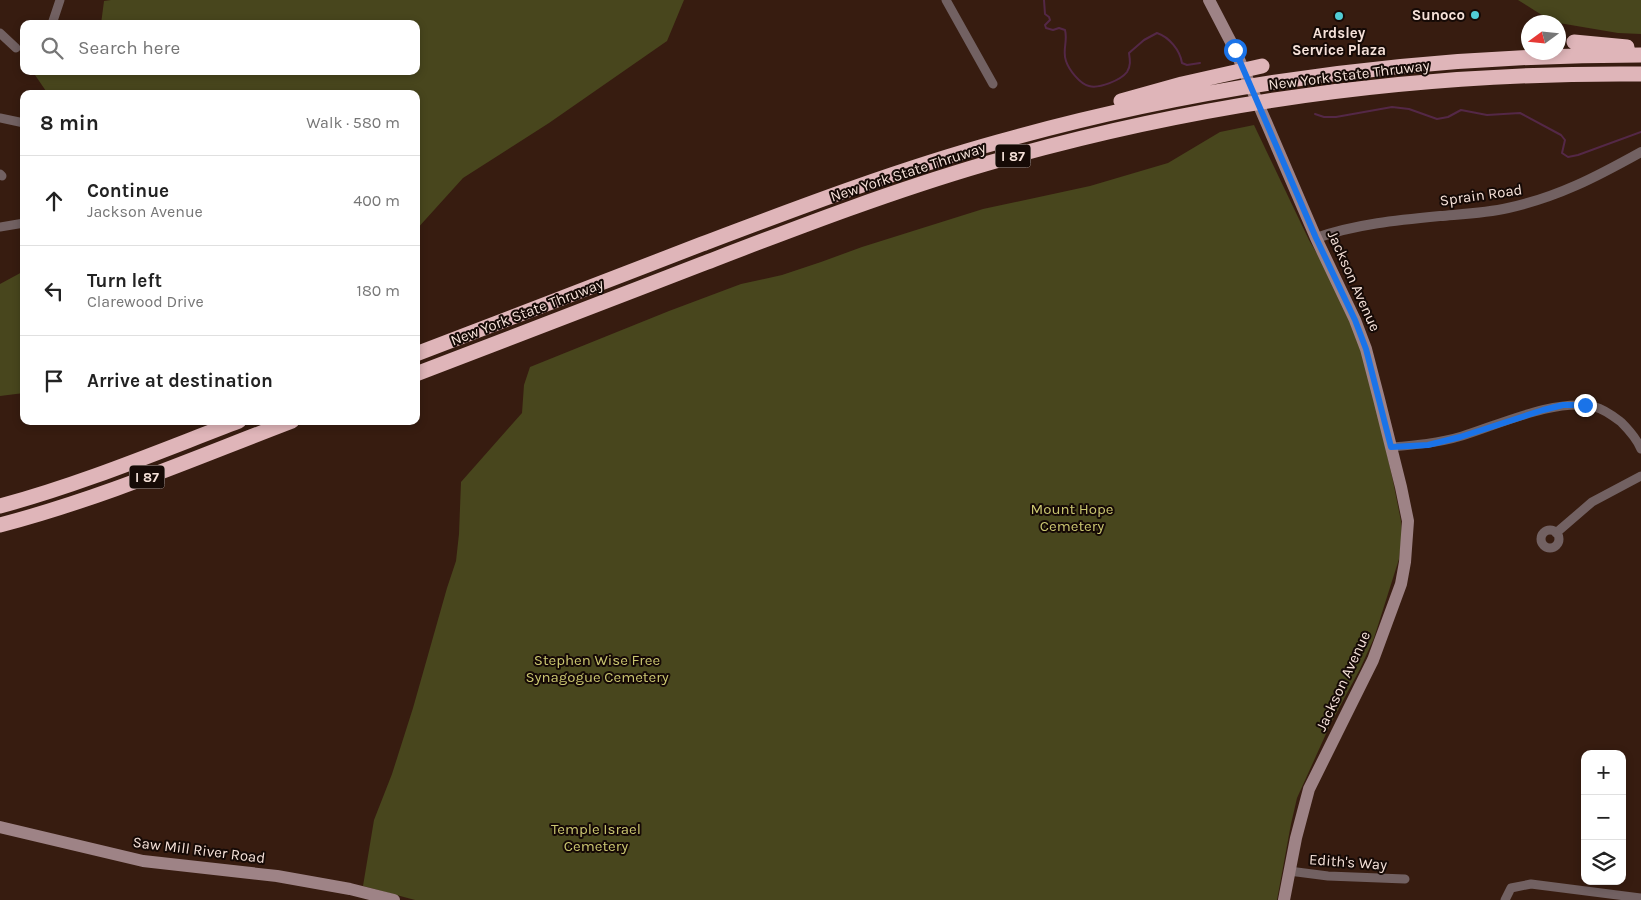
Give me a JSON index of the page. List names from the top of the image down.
{
  "streets": {
    "highway": ["New York State Thruway", "I 87"],
    "main road": ["Jackson Avenue", "Saw Mill River Road"],
    "street": ["Sprain Road", "Edith's Way"]
  },
  "crossings": [
    ["Sprain Road", "Jackson Avenue"],
    ["Jackson Avenue", "Edith's Way"]
  ],
  "parks": ["Mount Hope Cemetery", "Stephen Wise Free Synagogue Cemetery", "Temple Israel Cemetery"],
  "places": ["Sunoco", "Ardsley Service Plaza"],
  "north": "left",
  "page": {
    "search": "Search here",
    "heading": ["8 min", "Walk · 580 m"],
    "list": [
      ["Continue", "Jackson Avenue", "400 m"],
      ["Turn left", "Clarewood Drive", "180 m"],
      "Arrive at destination"
    ],
    "map_buttons": ["+", "−"]
  }
}
